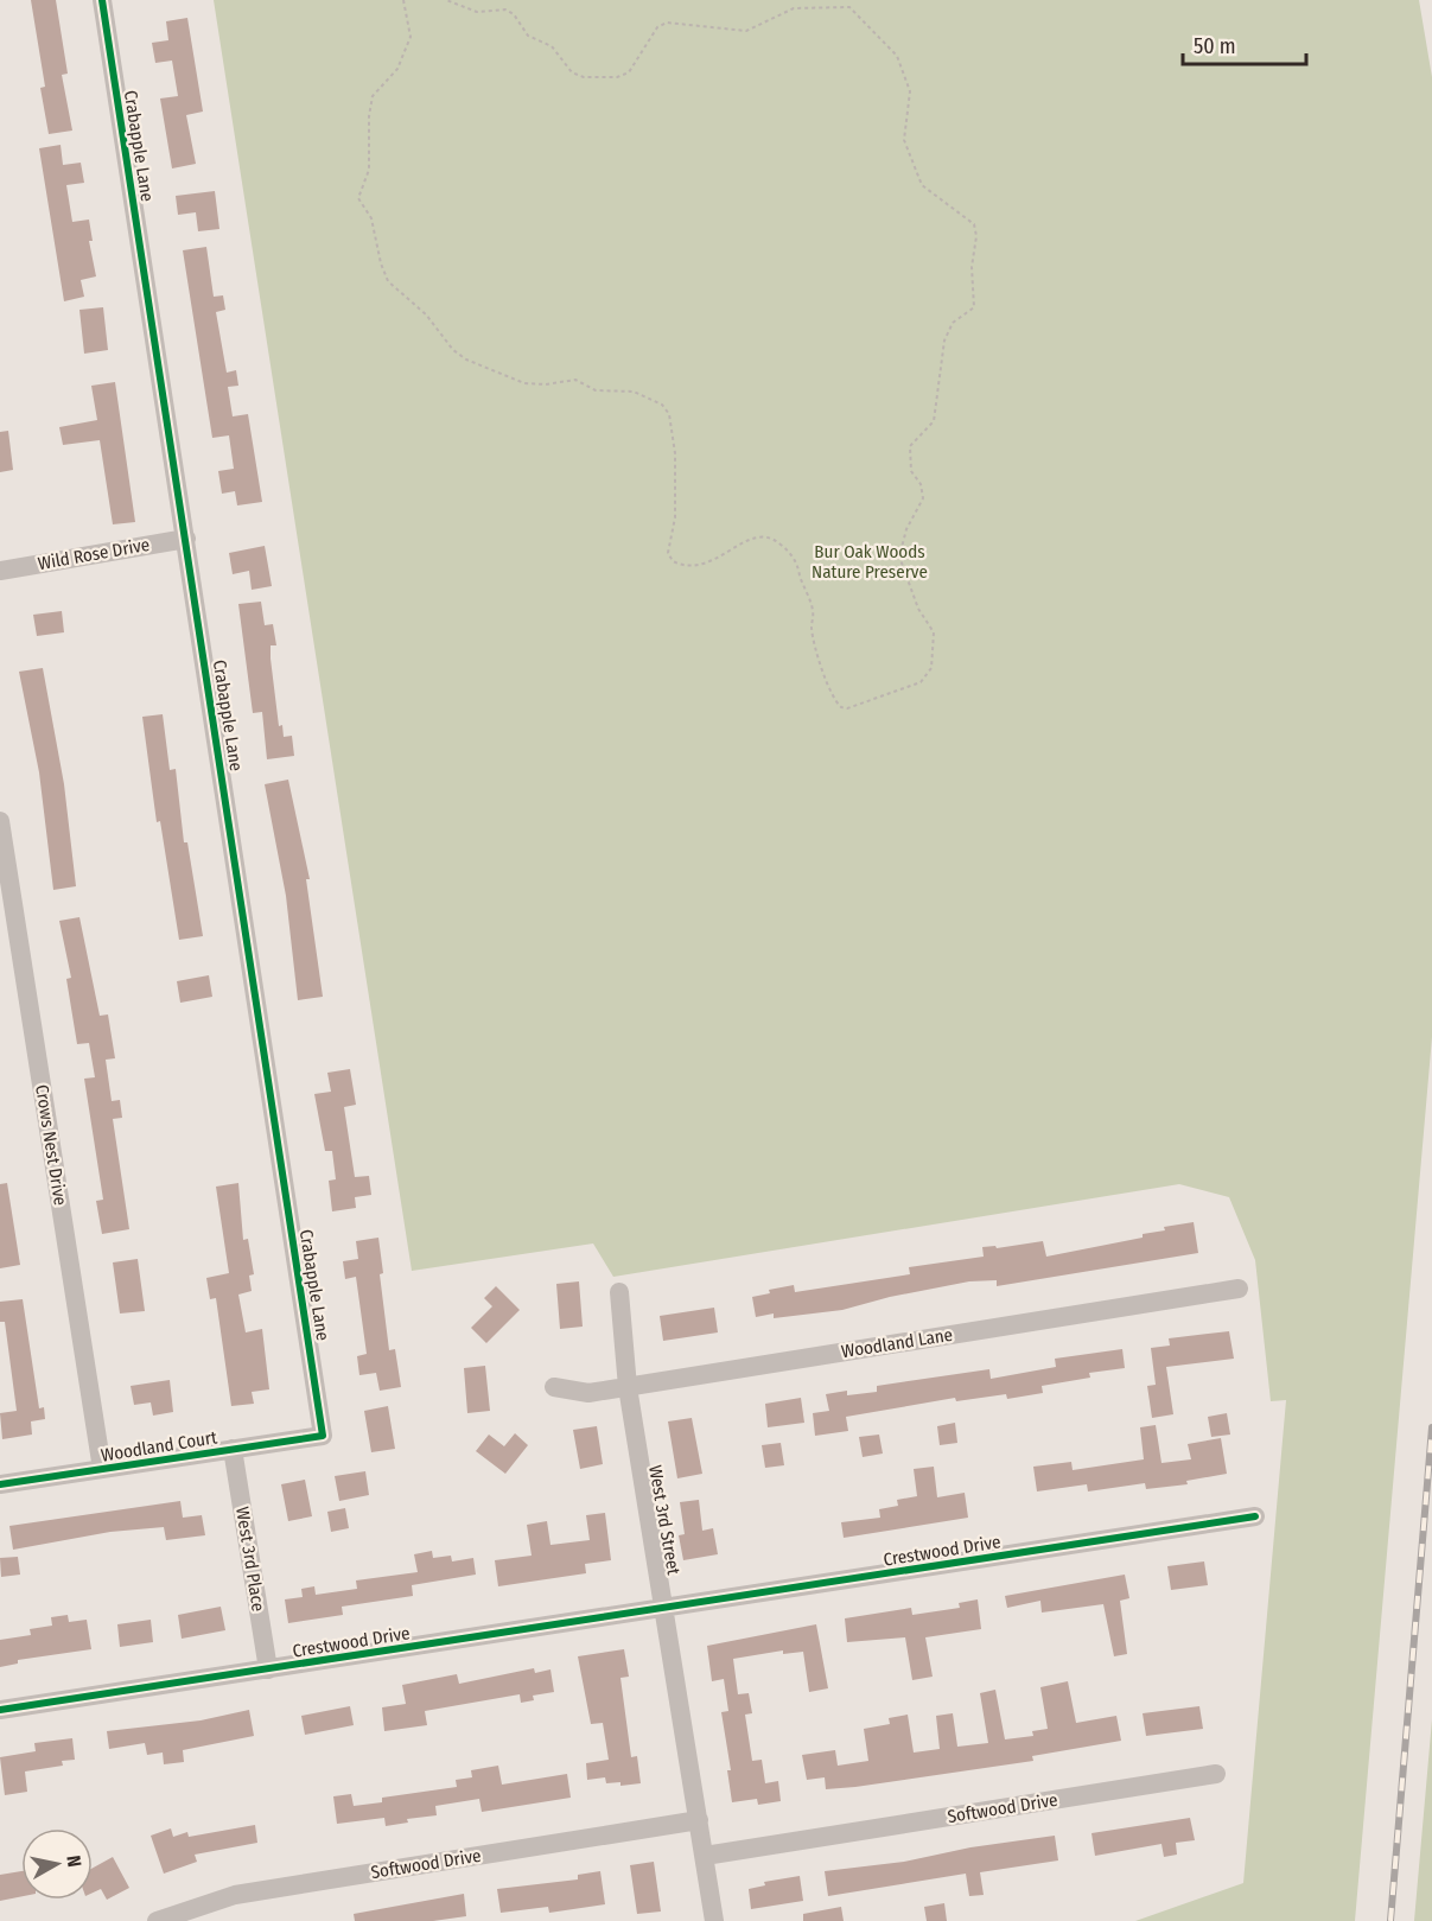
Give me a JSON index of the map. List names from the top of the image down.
{
  "streets": {
    "street": [
      "Crabapple Lane",
      "Wild Rose Drive",
      "Crows Nest Drive",
      "Woodland Lane",
      "Woodland Court",
      "West 3rd Street",
      "Crestwood Drive",
      "West 3rd Place",
      "Softwood Drive"
    ]
  },
  "crossings": [
    ["Crabapple Lane", "Wild Rose Drive"],
    ["Crabapple Lane", "Woodland Court"],
    ["Crows Nest Drive", "Woodland Court"],
    ["Woodland Lane", "West 3rd Street"],
    ["Woodland Court", "West 3rd Place"],
    ["West 3rd Street", "Crestwood Drive"],
    ["West 3rd Street", "Softwood Drive"],
    ["Crestwood Drive", "West 3rd Place"]
  ],
  "parks": ["Bur Oak Woods Nature Preserve"],
  "scale_bar": "50 m",
  "north": "right"
}
